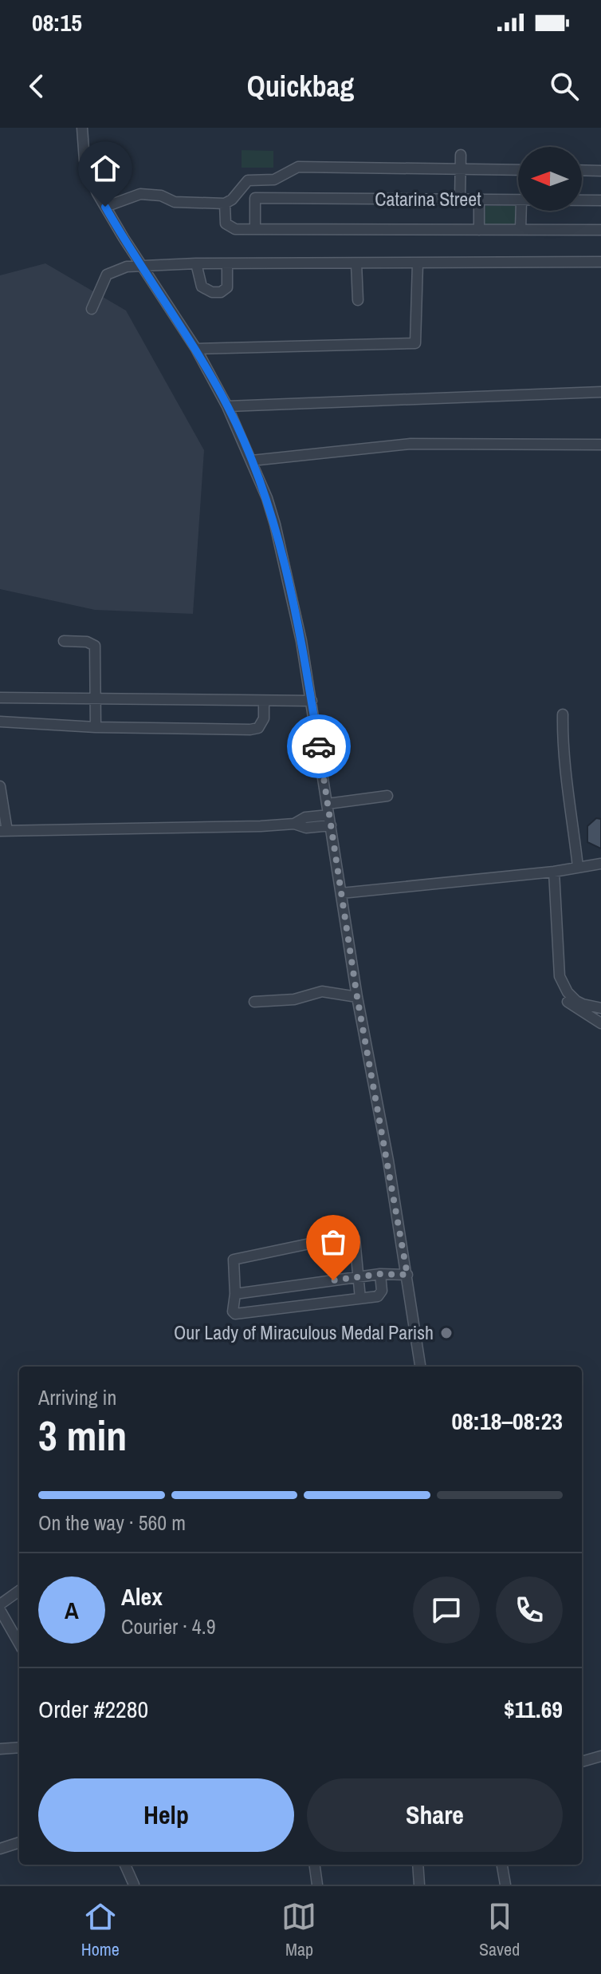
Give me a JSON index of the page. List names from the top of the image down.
{
  "streets": {
    "street": ["Catarina Street"]
  },
  "places": ["Our Lady of Miraculous Medal Parish"],
  "north": "left",
  "page": {
    "status": "08:15",
    "header": "Quickbag",
    "heading": ["3 min", "Arriving in", "08:18–08:23"],
    "panel": [
      "Alex",
      "Courier · 4.9",
      "Order #2280",
      "$11.69"
    ],
    "bar": "On the way · 560 m",
    "round": "A",
    "buttons": ["Help", "Share"],
    "tabs": ["Home", "Map", "Saved"]
  }
}
